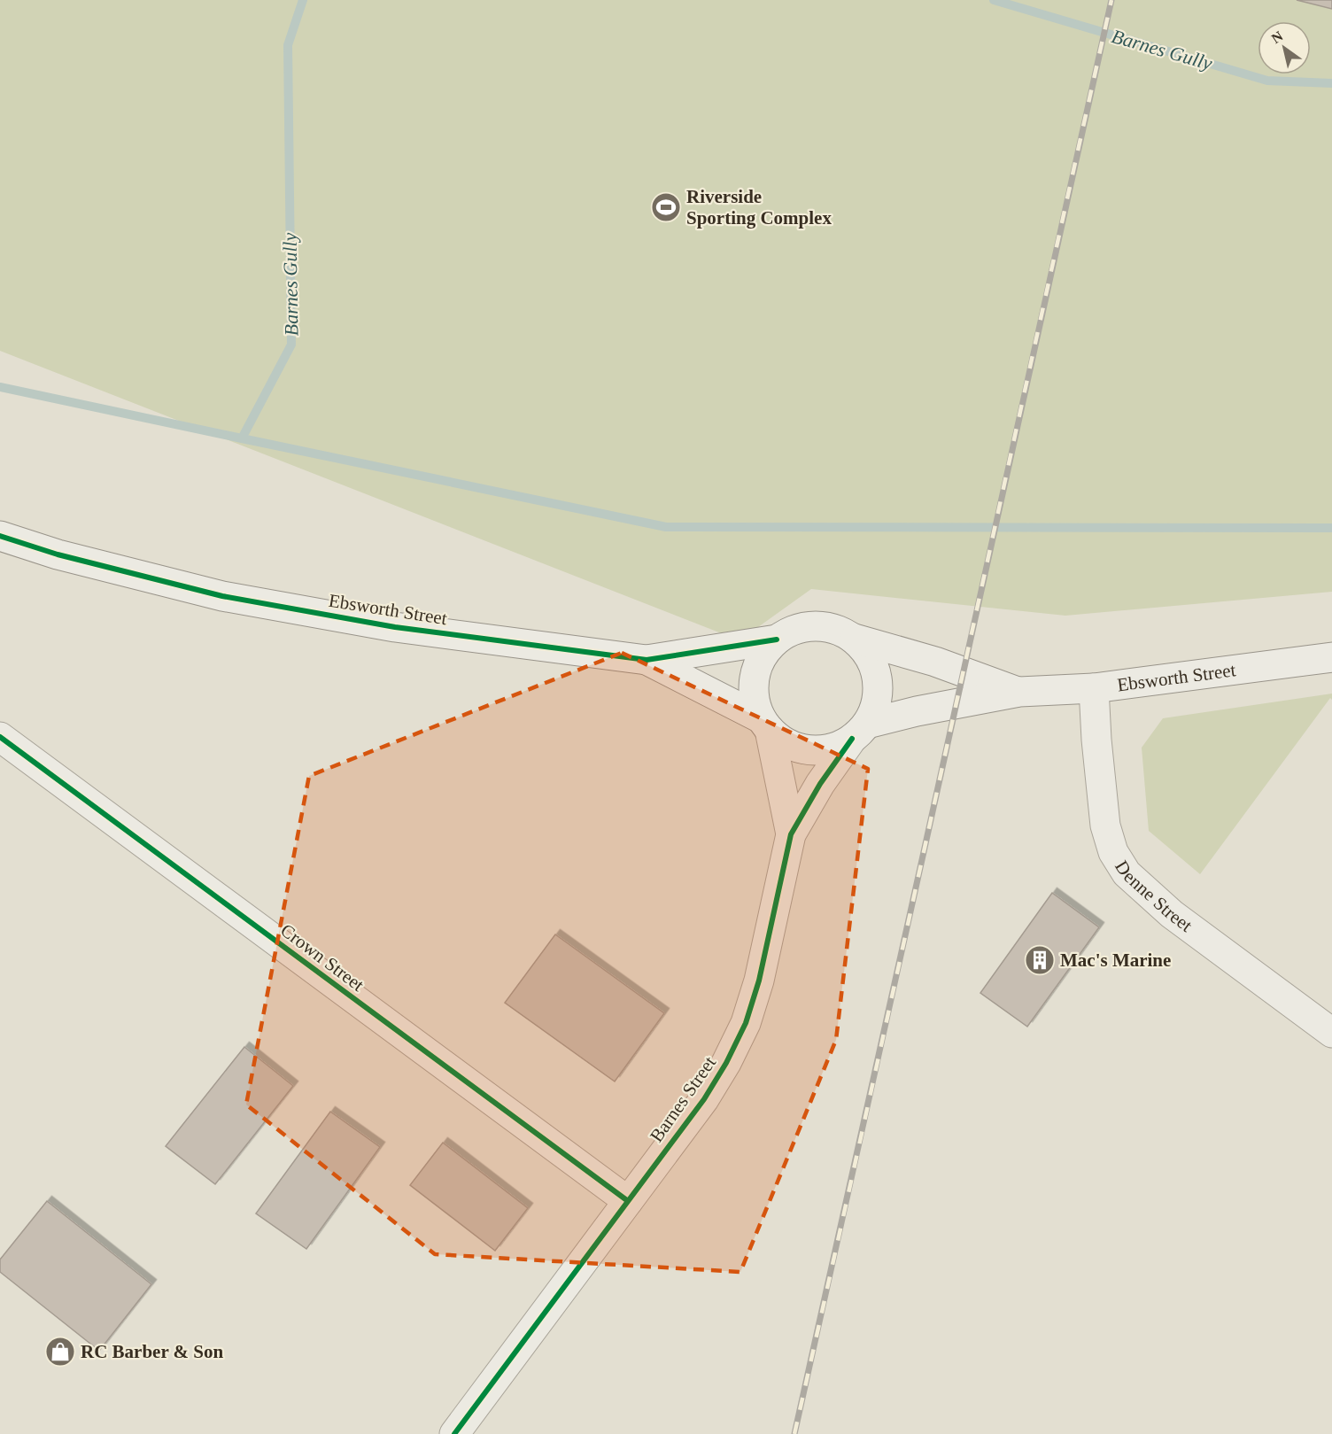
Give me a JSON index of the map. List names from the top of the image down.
{
  "streets": {
    "street": [
      "Ebsworth Street",
      "Denne Street",
      "Crown Street",
      "Barnes Street"
    ]
  },
  "crossings": [
    ["Ebsworth Street", "Denne Street"],
    ["Ebsworth Street", "Barnes Street"],
    ["Crown Street", "Barnes Street"]
  ],
  "water": ["Barnes Gully"],
  "places": {
    "sports": ["Riverside Sporting Complex"],
    "building": ["Mac's Marine"],
    "shop": ["RC Barber & Son"]
  },
  "north": "top left"
}
